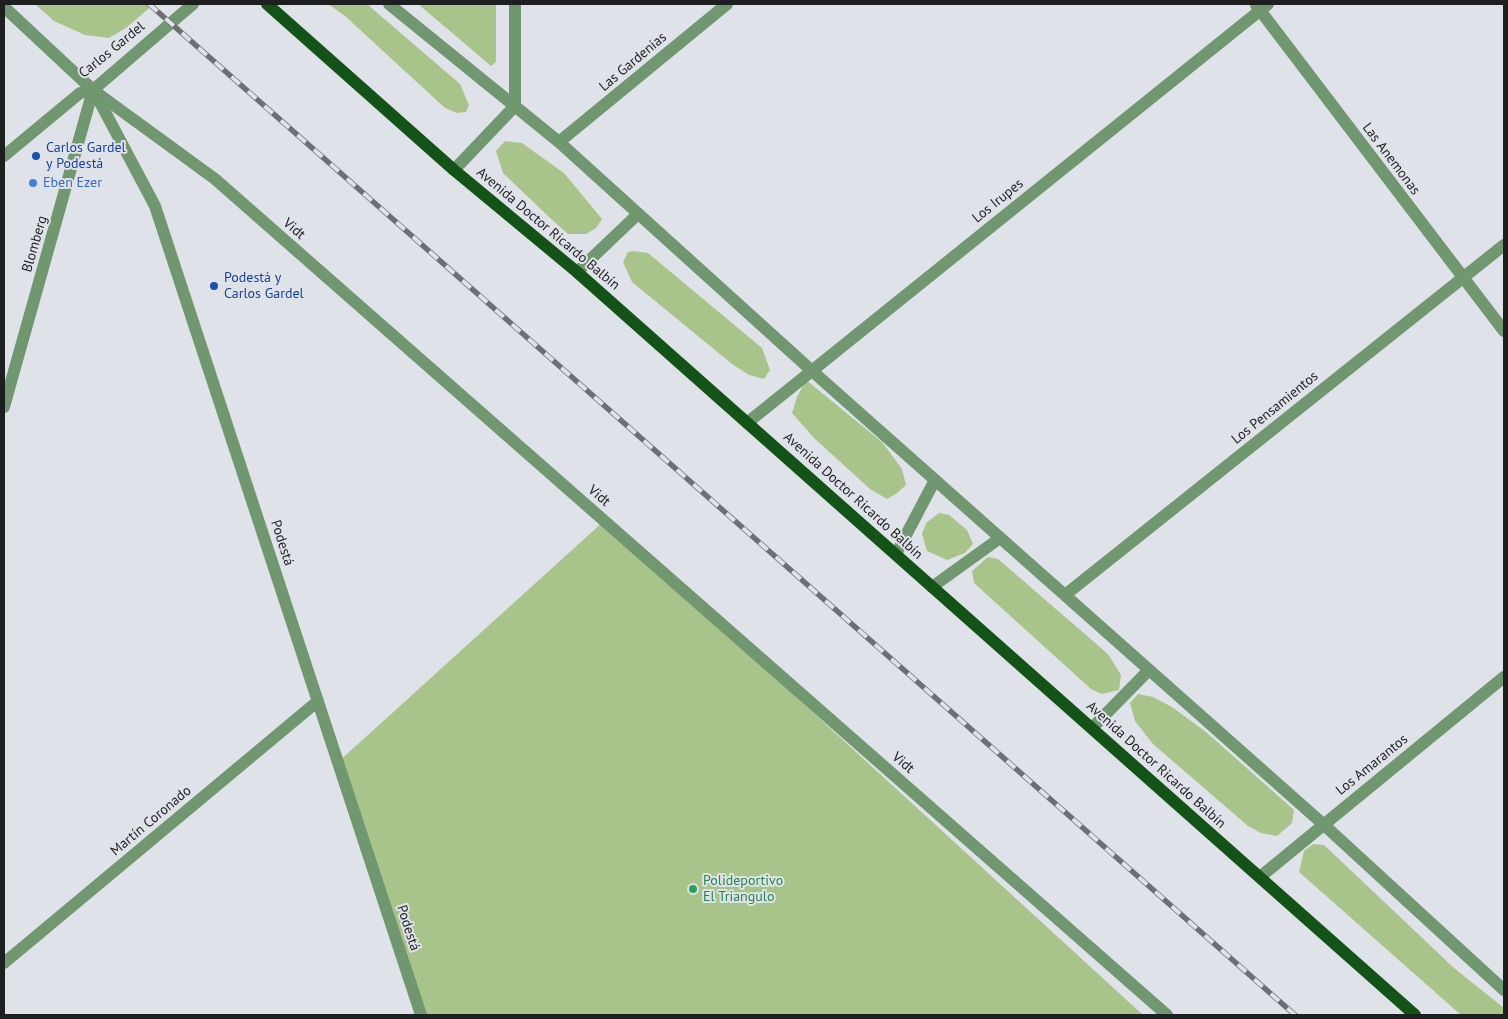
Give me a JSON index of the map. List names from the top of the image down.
{
  "streets": {
    "main road": ["Avenida Doctor Ricardo Balbín"],
    "street": [
      "Carlos Gardel",
      "Las Gardenias",
      "Las Anemonas",
      "Los Irupes",
      "Vidt",
      "Blomberg",
      "Los Pensamientos",
      "Podestá",
      "Los Amarantos",
      "Martín Coronado"
    ]
  },
  "crossings": [
    ["Carlos Gardel", "Vidt"],
    ["Carlos Gardel", "Blomberg"],
    ["Carlos Gardel", "Podestá"],
    ["Las Anemonas", "Los Irupes"],
    ["Las Anemonas", "Los Pensamientos"],
    ["Los Irupes", "Avenida Doctor Ricardo Balbín"],
    ["Vidt", "Blomberg"],
    ["Vidt", "Podestá"],
    ["Avenida Doctor Ricardo Balbín", "Los Amarantos"],
    ["Blomberg", "Podestá"],
    ["Podestá", "Martín Coronado"]
  ],
  "places": [
    "Carlos Gardel y Podestá",
    "Eben Ezer",
    "Podestá y Carlos Gardel",
    "Polideportivo El Triangulo"
  ]
}
